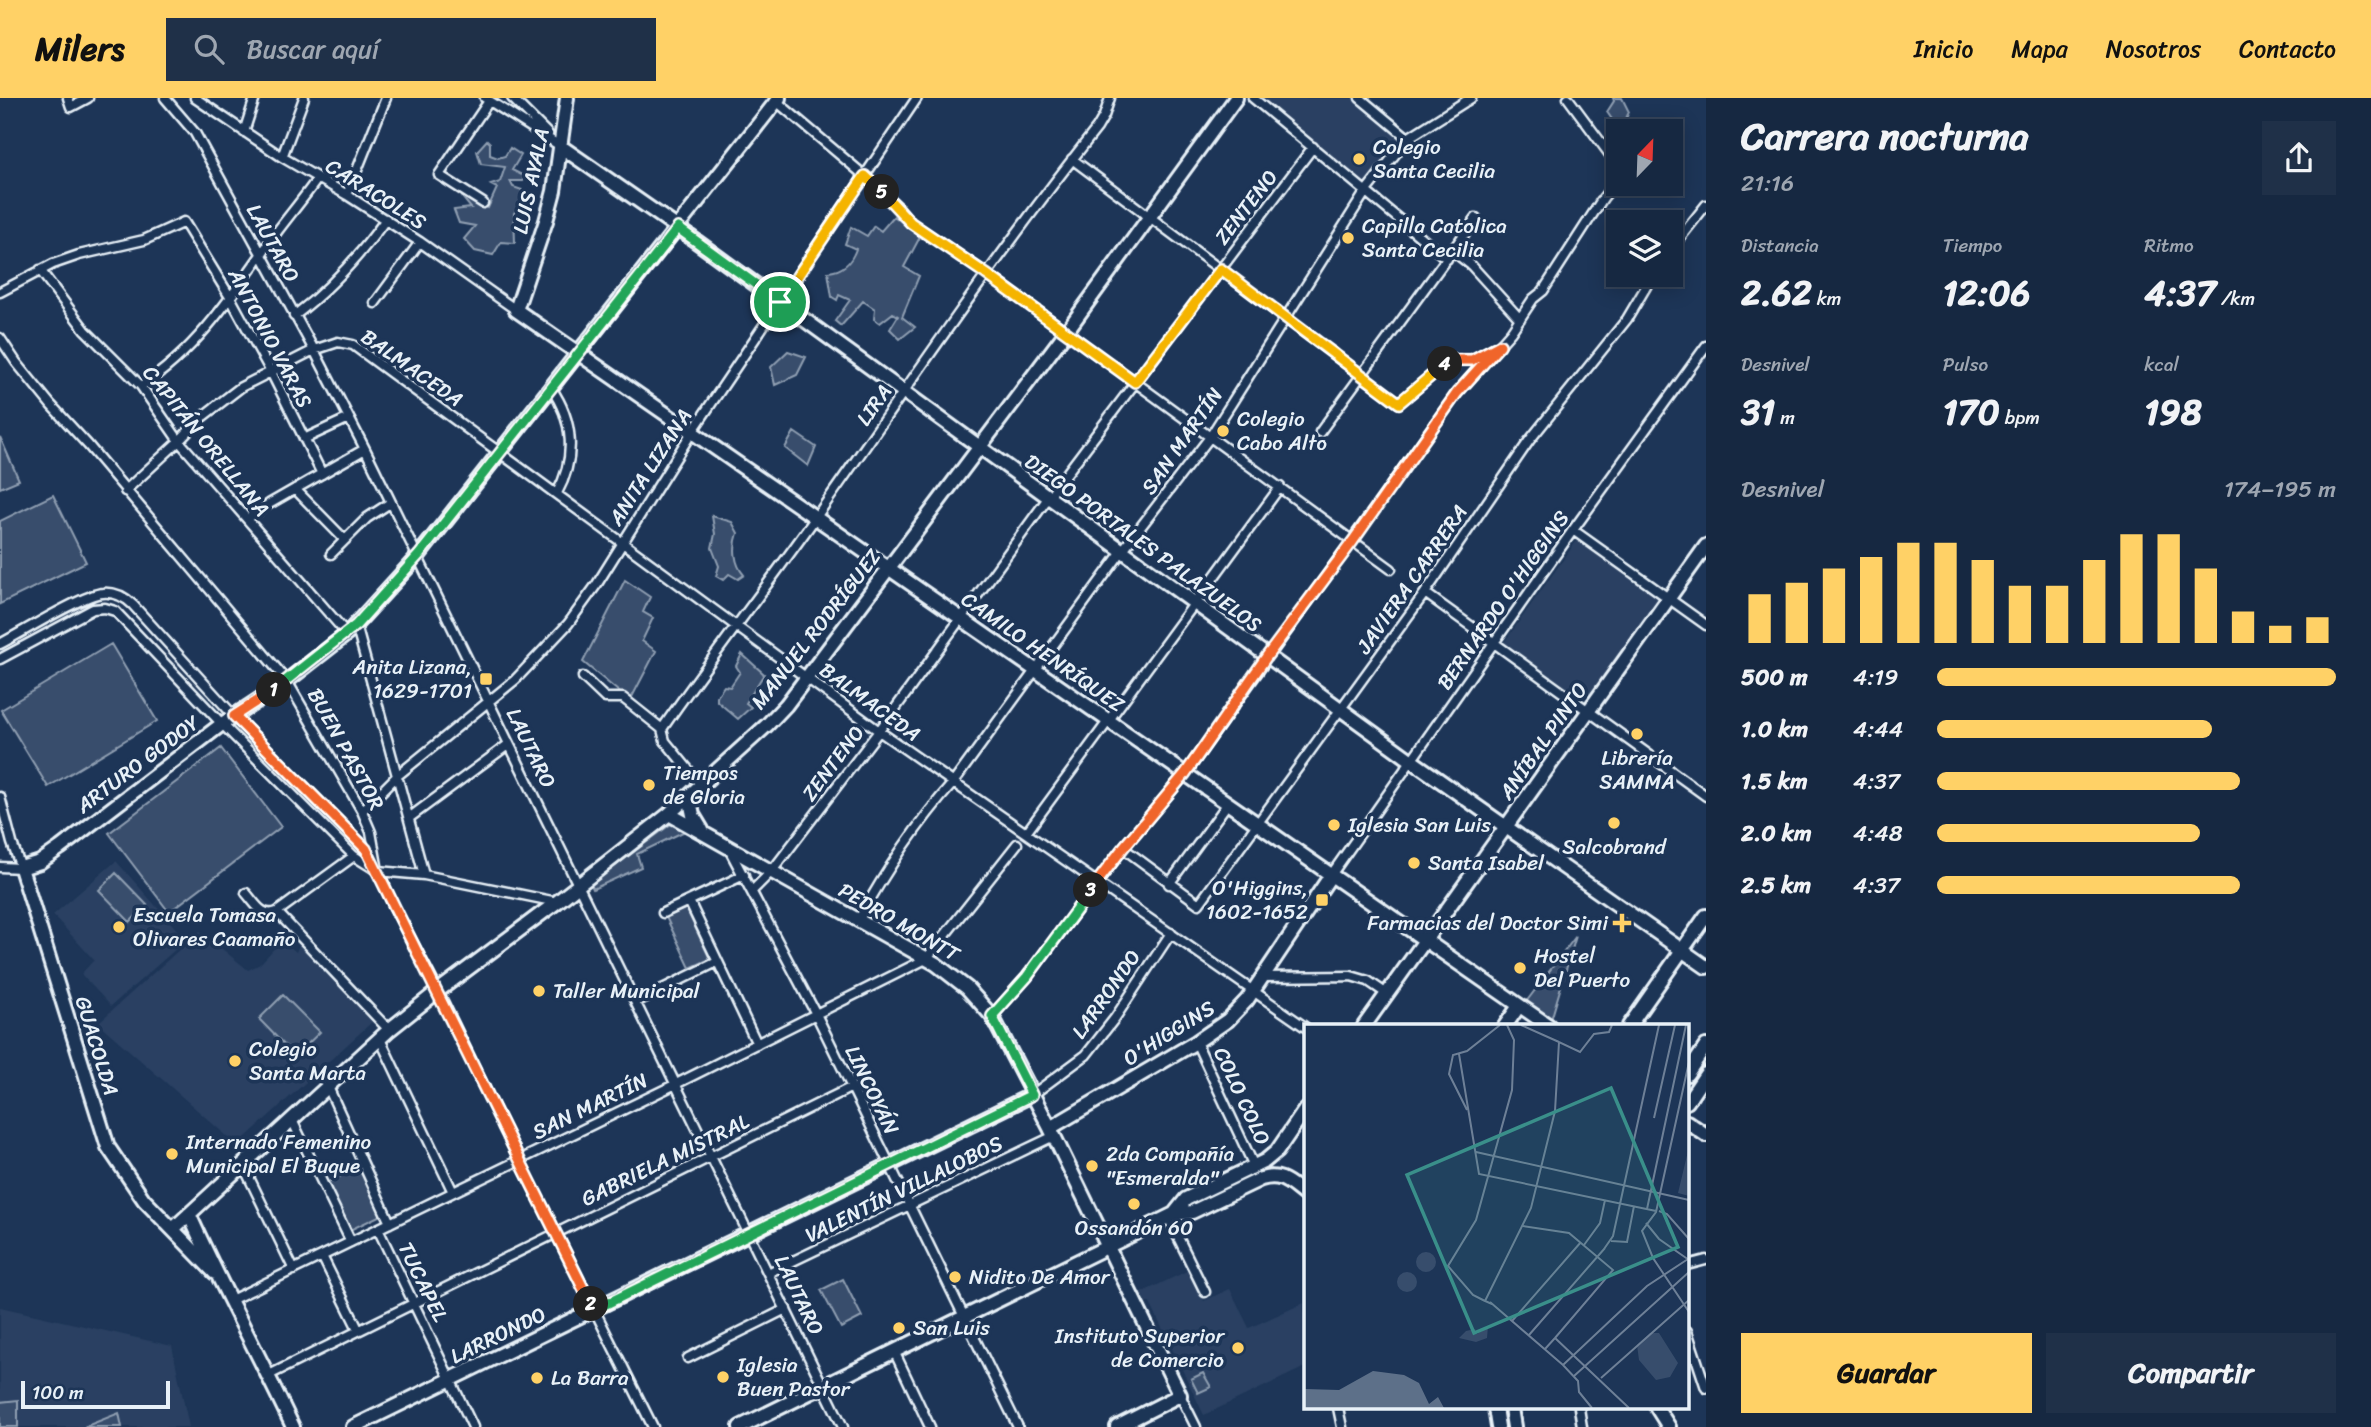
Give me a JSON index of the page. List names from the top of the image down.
{
  "streets": {
    "street": [
      "LUIS AYALA",
      "CARACOLES",
      "ZENTENO",
      "LAUTARO",
      "ANTONIO VARAS",
      "BALMACEDA",
      "LIRA",
      "CAPITÁN ORELLANA",
      "SAN MARTÍN",
      "ANITA LIZANA",
      "DIEGO PORTALES PALAZUELOS",
      "JAVIERA CARRERA",
      "BERNARDO O'HIGGINS",
      "MANUEL RODRÍGUEZ",
      "CAMILO HENRÍQUEZ",
      "ANÍBAL PINTO",
      "BUEN PASTOR",
      "ARTURO GODOY",
      "PEDRO MONTT",
      "LARRONDO",
      "O'HIGGINS",
      "GUACOLDA",
      "LINCOYÁN",
      "COLO COLO",
      "GABRIELA MISTRAL",
      "VALENTÍN VILLALOBOS",
      "TUCAPEL"
    ]
  },
  "crossings": [
    ["LUIS AYALA", "CARACOLES"],
    ["LUIS AYALA", "DIEGO PORTALES PALAZUELOS"],
    ["LUIS AYALA", "CAMILO HENRÍQUEZ"],
    ["CARACOLES", "CAMILO HENRÍQUEZ"],
    ["ZENTENO", "BALMACEDA"],
    ["ZENTENO", "DIEGO PORTALES PALAZUELOS"],
    ["ZENTENO", "CAMILO HENRÍQUEZ"],
    ["ZENTENO", "PEDRO MONTT"],
    ["ZENTENO", "LINCOYÁN"],
    ["LAUTARO", "BALMACEDA"],
    ["LAUTARO", "SAN MARTÍN"],
    ["LAUTARO", "ANITA LIZANA"],
    ["LAUTARO", "MANUEL RODRÍGUEZ"],
    ["LAUTARO", "ARTURO GODOY"],
    ["LAUTARO", "LARRONDO"],
    ["LAUTARO", "GABRIELA MISTRAL"],
    ["LAUTARO", "VALENTÍN VILLALOBOS"],
    ["ANTONIO VARAS", "BALMACEDA"],
    ["ANTONIO VARAS", "CAPITÁN ORELLANA"],
    ["BALMACEDA", "LIRA"],
    ["BALMACEDA", "CAPITÁN ORELLANA"],
    ["BALMACEDA", "SAN MARTÍN"],
    ["BALMACEDA", "ANITA LIZANA"],
    ["BALMACEDA", "MANUEL RODRÍGUEZ"],
    ["BALMACEDA", "BUEN PASTOR"],
    ["BALMACEDA", "ARTURO GODOY"],
    ["BALMACEDA", "LARRONDO"],
    ["BALMACEDA", "O'HIGGINS"],
    ["LIRA", "DIEGO PORTALES PALAZUELOS"],
    ["LIRA", "CAMILO HENRÍQUEZ"],
    ["CAPITÁN ORELLANA", "ANITA LIZANA"],
    ["CAPITÁN ORELLANA", "ARTURO GODOY"],
    ["SAN MARTÍN", "DIEGO PORTALES PALAZUELOS"],
    ["SAN MARTÍN", "CAMILO HENRÍQUEZ"],
    ["SAN MARTÍN", "BUEN PASTOR"],
    ["SAN MARTÍN", "PEDRO MONTT"],
    ["SAN MARTÍN", "GUACOLDA"],
    ["SAN MARTÍN", "LINCOYÁN"],
    ["SAN MARTÍN", "TUCAPEL"],
    ["ANITA LIZANA", "DIEGO PORTALES PALAZUELOS"],
    ["ANITA LIZANA", "CAMILO HENRÍQUEZ"],
    ["ANITA LIZANA", "BUEN PASTOR"],
    ["DIEGO PORTALES PALAZUELOS", "JAVIERA CARRERA"],
    ["DIEGO PORTALES PALAZUELOS", "BERNARDO O'HIGGINS"],
    ["DIEGO PORTALES PALAZUELOS", "MANUEL RODRÍGUEZ"],
    ["DIEGO PORTALES PALAZUELOS", "ANÍBAL PINTO"],
    ["DIEGO PORTALES PALAZUELOS", "ARTURO GODOY"],
    ["JAVIERA CARRERA", "CAMILO HENRÍQUEZ"],
    ["BERNARDO O'HIGGINS", "CAMILO HENRÍQUEZ"],
    ["BERNARDO O'HIGGINS", "O'HIGGINS"],
    ["MANUEL RODRÍGUEZ", "CAMILO HENRÍQUEZ"],
    ["MANUEL RODRÍGUEZ", "BUEN PASTOR"],
    ["MANUEL RODRÍGUEZ", "PEDRO MONTT"],
    ["MANUEL RODRÍGUEZ", "GUACOLDA"],
    ["CAMILO HENRÍQUEZ", "ANÍBAL PINTO"],
    ["CAMILO HENRÍQUEZ", "ARTURO GODOY"],
    ["CAMILO HENRÍQUEZ", "O'HIGGINS"],
    ["BUEN PASTOR", "ARTURO GODOY"],
    ["BUEN PASTOR", "LARRONDO"],
    ["BUEN PASTOR", "GABRIELA MISTRAL"],
    ["ARTURO GODOY", "GUACOLDA"],
    ["PEDRO MONTT", "LARRONDO"],
    ["PEDRO MONTT", "O'HIGGINS"],
    ["PEDRO MONTT", "LINCOYÁN"],
    ["PEDRO MONTT", "VALENTÍN VILLALOBOS"],
    ["LARRONDO", "LINCOYÁN"],
    ["LARRONDO", "TUCAPEL"],
    ["O'HIGGINS", "COLO COLO"],
    ["O'HIGGINS", "VALENTÍN VILLALOBOS"],
    ["GUACOLDA", "GABRIELA MISTRAL"],
    ["LINCOYÁN", "GABRIELA MISTRAL"],
    ["LINCOYÁN", "VALENTÍN VILLALOBOS"],
    ["GABRIELA MISTRAL", "TUCAPEL"]
  ],
  "places": {
    "other": [
      "Colegio Santa Cecilia",
      "Capilla Catolica Santa Cecilia",
      "Colegio Cabo Alto",
      "Librería SAMMA",
      "Tiempos de Gloria",
      "Salcobrand",
      "Iglesia San Luis",
      "Santa Isabel",
      "Escuela Tomasa Olivares Caamaño",
      "Hostel Del Puerto",
      "Taller Municipal",
      "Colegio Santa Marta",
      "Internado Femenino Municipal El Buque",
      "2da Compañía \"Esmeralda\"",
      "Ossandón 60",
      "Nidito De Amor",
      "San Luis",
      "Instituto Superior de Comercio",
      "Iglesia Buen Pastor",
      "La Barra"
    ],
    "transit": ["Anita Lizana, 1629-1701", "O'Higgins, 1602-1652"],
    "health": ["Farmacias del Doctor Simi"]
  },
  "scale_bar": "100 m",
  "north": "top right",
  "page": {
    "header": "Milers",
    "search": "Buscar aquí",
    "nav": [
      "Inicio",
      "Mapa",
      "Nosotros",
      "Contacto"
    ],
    "heading": ["Carrera nocturna", "21:16"],
    "pins": [
      "5",
      "4",
      "1",
      "3",
      "2"
    ],
    "stats": [
      ["Distancia", "2.62 km"],
      ["Tiempo", "12:06"],
      ["Ritmo", "4:37 /km"],
      ["Desnivel", "31 m"],
      ["Pulso", "170 bpm"],
      ["kcal", "198"]
    ],
    "chart": ["Desnivel", "174–195 m"],
    "list": [
      {
        "name": "500 m",
        "note": "4:19"
      },
      {
        "name": "1.0 km",
        "note": "4:44"
      },
      {
        "name": "1.5 km",
        "note": "4:37"
      },
      {
        "name": "2.0 km",
        "note": "4:48"
      },
      {
        "name": "2.5 km",
        "note": "4:37"
      }
    ],
    "buttons": ["Guardar", "Compartir"],
    "scale": "100 m"
  }
}
